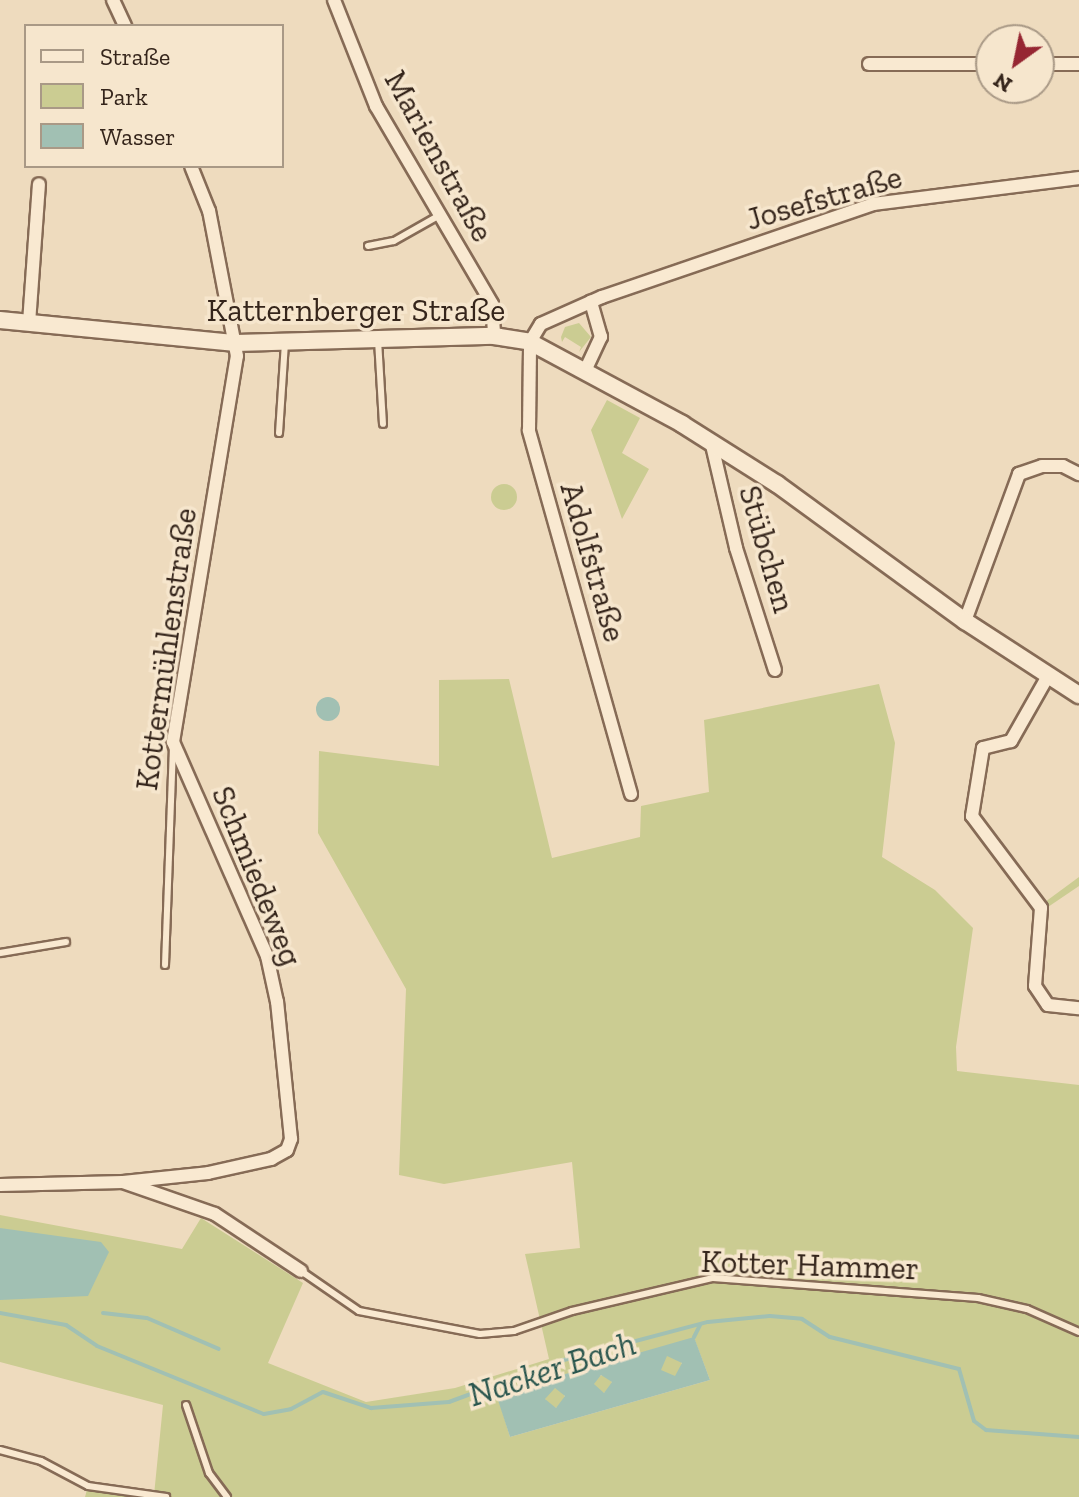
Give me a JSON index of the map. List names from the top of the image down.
{
  "streets": {
    "street": [
      "Marienstraße",
      "Josefstraße",
      "Katternberger Straße",
      "Stübchen",
      "Adolfstraße",
      "Kottermühlenstraße",
      "Schmiedeweg"
    ],
    "lane": ["Kotter Hammer"]
  },
  "crossings": [
    ["Marienstraße", "Katternberger Straße"],
    ["Josefstraße", "Katternberger Straße"],
    ["Josefstraße", "Adolfstraße"],
    ["Katternberger Straße", "Stübchen"],
    ["Katternberger Straße", "Adolfstraße"],
    ["Katternberger Straße", "Kottermühlenstraße"],
    ["Kottermühlenstraße", "Schmiedeweg"]
  ],
  "water": ["Nacker Bach"],
  "legend": ["Straße", "Park", "Wasser"],
  "north": "bottom left"
}
